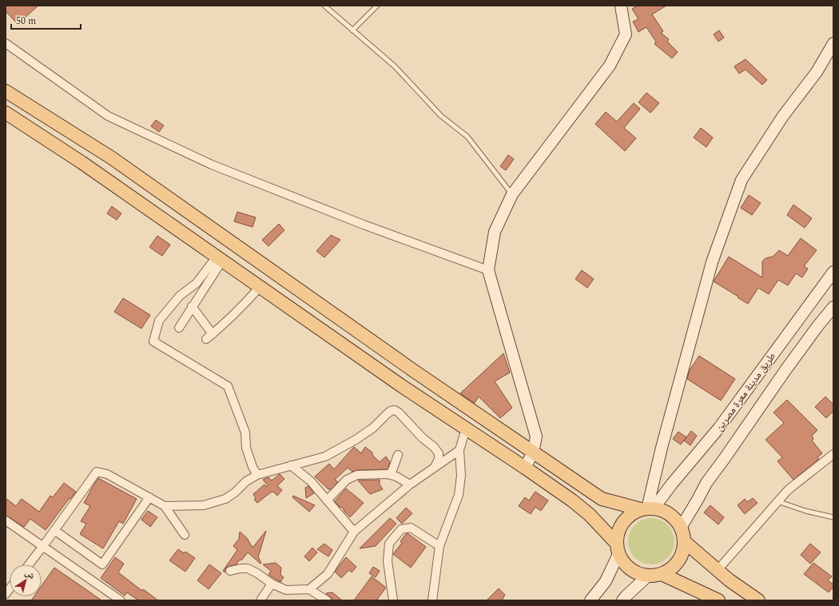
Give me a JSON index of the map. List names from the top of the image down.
{
  "streets": {
    "street": ["طريق مدينة معرة مصرين"]
  },
  "scale_bar": "50 m",
  "north": "top right"
}
